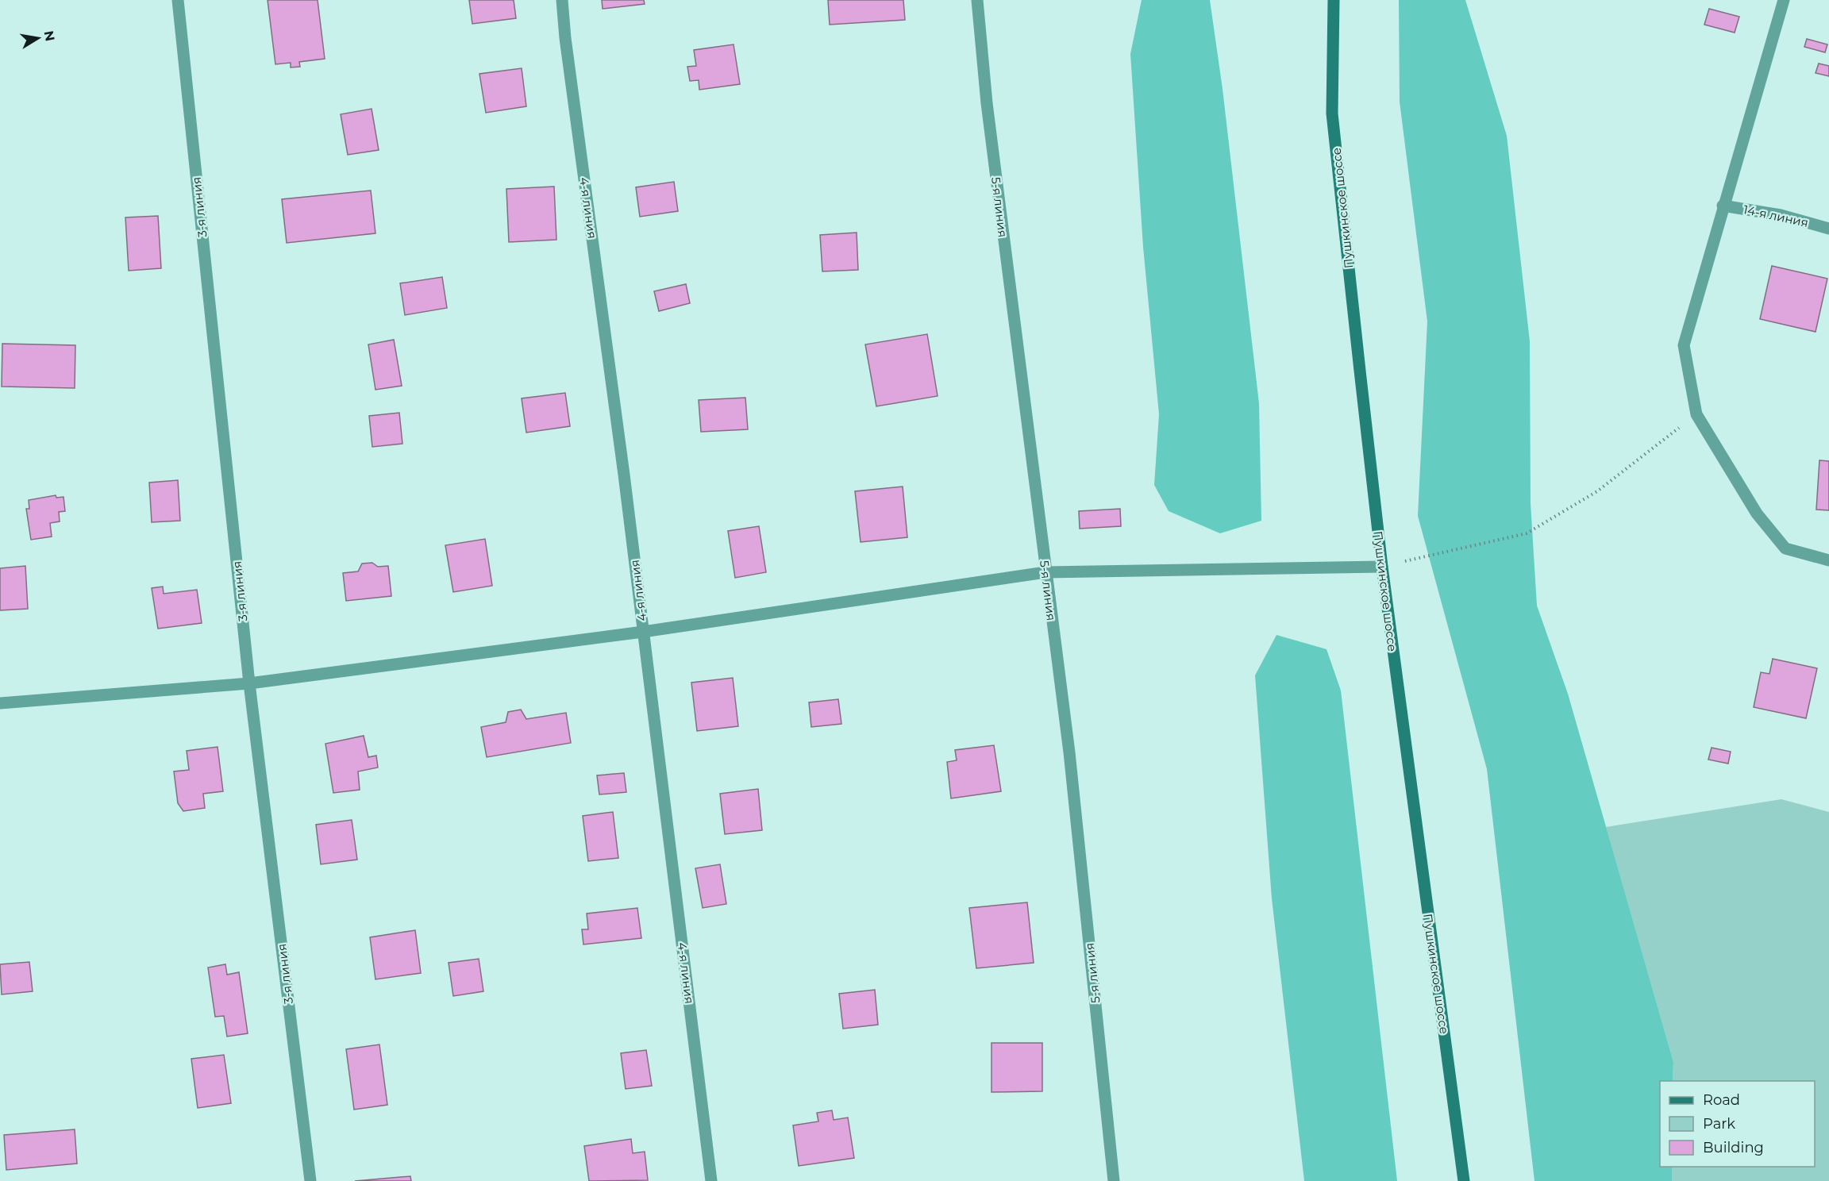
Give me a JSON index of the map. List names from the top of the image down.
{
  "streets": {
    "main road": ["Пушкинское шоссе"],
    "street": [
      "3-я линия",
      "5-я линия",
      "4-я линия",
      "14-я линия"
    ]
  },
  "legend": ["Road", "Park", "Building"],
  "north": "right"
}
